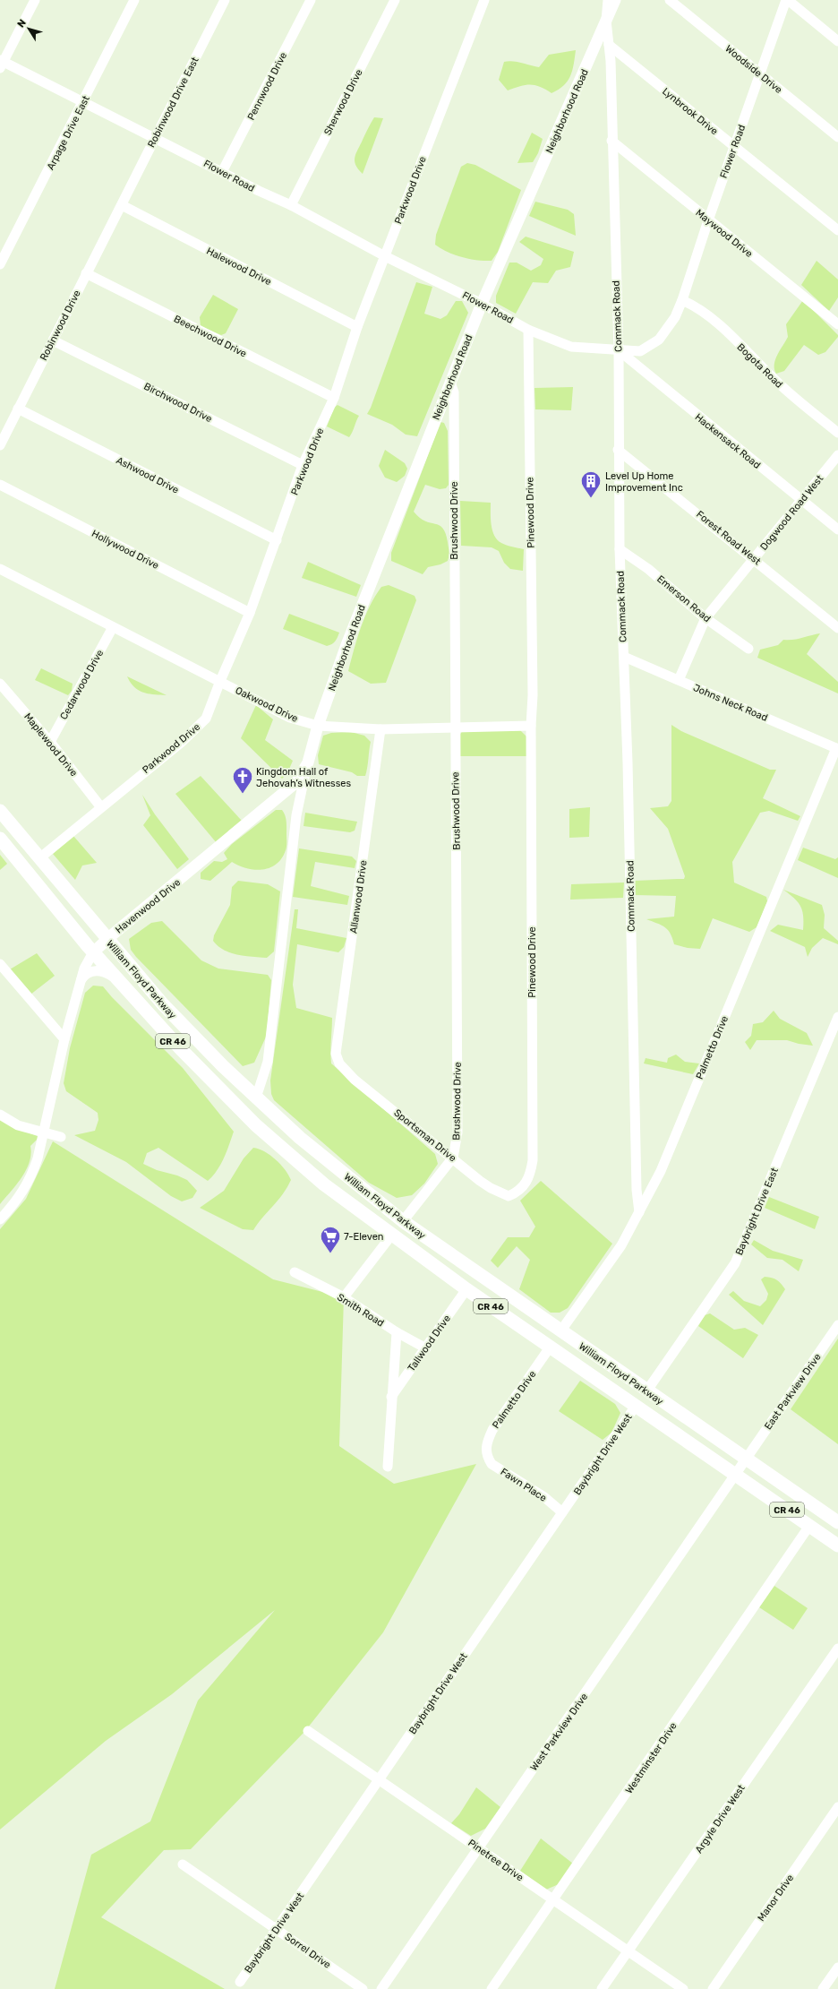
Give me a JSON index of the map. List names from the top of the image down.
{
  "streets": {
    "highway": ["William Floyd Parkway", "CR 46"],
    "main road": ["Neighborhood Road", "Havenwood Drive"],
    "street": [
      "Woodside Drive",
      "Pennwood Drive",
      "Robinwood Drive East",
      "Sherwood Drive",
      "Lynbrook Drive",
      "Arpage Drive East",
      "Flower Road",
      "Parkwood Drive",
      "Maywood Drive",
      "Halewood Drive",
      "Commack Road",
      "Robinwood Drive",
      "Beechwood Drive",
      "Bogota Road",
      "Birchwood Drive",
      "Hackensack Road",
      "Ashwood Drive",
      "Pinewood Drive",
      "Dogwood Road West",
      "Brushwood Drive",
      "Forest Road West",
      "Hollywood Drive",
      "Emerson Road",
      "Cedarwood Drive",
      "Johns Neck Road",
      "Oakwood Drive",
      "Maplewood Drive",
      "Allanwood Drive",
      "Palmetto Drive",
      "Sportsman Drive",
      "Baybright Drive East",
      "Smith Road",
      "Tallwood Drive",
      "East Parkview Drive",
      "Baybright Drive West",
      "Fawn Place",
      "West Parkview Drive",
      "Westminster Drive",
      "Argyle Drive West",
      "Pinetree Drive",
      "Manor Drive",
      "Sorrel Drive"
    ]
  },
  "crossings": [
    ["Woodside Drive", "Flower Road"],
    ["Pennwood Drive", "Flower Road"],
    ["Robinwood Drive East", "Flower Road"],
    ["Robinwood Drive East", "Halewood Drive"],
    ["Robinwood Drive East", "Robinwood Drive"],
    ["Sherwood Drive", "Flower Road"],
    ["Neighborhood Road", "Flower Road"],
    ["Neighborhood Road", "Commack Road"],
    ["Neighborhood Road", "Brushwood Drive"],
    ["Neighborhood Road", "Oakwood Drive"],
    ["Neighborhood Road", "Havenwood Drive"],
    ["Lynbrook Drive", "Flower Road"],
    ["Lynbrook Drive", "Commack Road"],
    ["Arpage Drive East", "Flower Road"],
    ["Flower Road", "Parkwood Drive"],
    ["Flower Road", "Maywood Drive"],
    ["Flower Road", "Commack Road"],
    ["Flower Road", "Bogota Road"],
    ["Flower Road", "Hackensack Road"],
    ["Flower Road", "Pinewood Drive"],
    ["Parkwood Drive", "Halewood Drive"],
    ["Parkwood Drive", "Beechwood Drive"],
    ["Parkwood Drive", "Birchwood Drive"],
    ["Parkwood Drive", "Ashwood Drive"],
    ["Parkwood Drive", "Hollywood Drive"],
    ["Parkwood Drive", "Oakwood Drive"],
    ["Parkwood Drive", "Maplewood Drive"],
    ["Parkwood Drive", "William Floyd Parkway"],
    ["Maywood Drive", "Commack Road"],
    ["Halewood Drive", "Robinwood Drive"],
    ["Commack Road", "Hackensack Road"],
    ["Commack Road", "Forest Road West"],
    ["Commack Road", "Emerson Road"],
    ["Commack Road", "Johns Neck Road"],
    ["Commack Road", "Palmetto Drive"],
    ["Robinwood Drive", "Beechwood Drive"],
    ["Robinwood Drive", "Birchwood Drive"],
    ["Robinwood Drive", "Ashwood Drive"],
    ["Hackensack Road", "Dogwood Road West"],
    ["Pinewood Drive", "Oakwood Drive"],
    ["Pinewood Drive", "Sportsman Drive"],
    ["Dogwood Road West", "Forest Road West"],
    ["Dogwood Road West", "Emerson Road"],
    ["Dogwood Road West", "Johns Neck Road"],
    ["Brushwood Drive", "Oakwood Drive"],
    ["Brushwood Drive", "William Floyd Parkway"],
    ["Brushwood Drive", "Sportsman Drive"],
    ["Cedarwood Drive", "Oakwood Drive"],
    ["Cedarwood Drive", "Maplewood Drive"],
    ["Johns Neck Road", "Palmetto Drive"],
    ["Oakwood Drive", "Allanwood Drive"],
    ["Allanwood Drive", "Sportsman Drive"],
    ["Havenwood Drive", "William Floyd Parkway"],
    ["William Floyd Parkway", "Palmetto Drive"],
    ["William Floyd Parkway", "Baybright Drive East"],
    ["William Floyd Parkway", "Tallwood Drive"],
    ["William Floyd Parkway", "East Parkview Drive"],
    ["William Floyd Parkway", "Baybright Drive West"],
    ["William Floyd Parkway", "West Parkview Drive"],
    ["William Floyd Parkway", "Westminster Drive"],
    ["Palmetto Drive", "Fawn Place"],
    ["Smith Road", "Tallwood Drive"],
    ["East Parkview Drive", "West Parkview Drive"],
    ["Baybright Drive West", "Fawn Place"],
    ["Baybright Drive West", "Pinetree Drive"],
    ["Baybright Drive West", "Sorrel Drive"],
    ["West Parkview Drive", "Pinetree Drive"],
    ["Westminster Drive", "Pinetree Drive"],
    ["Argyle Drive West", "Pinetree Drive"]
  ],
  "places": {
    "building": ["Level Up Home Improvement Inc"],
    "church": ["Kingdom Hall of Jehovah’s Witnesses"],
    "supermarket": ["7-Eleven"]
  },
  "north": "top left"
}
